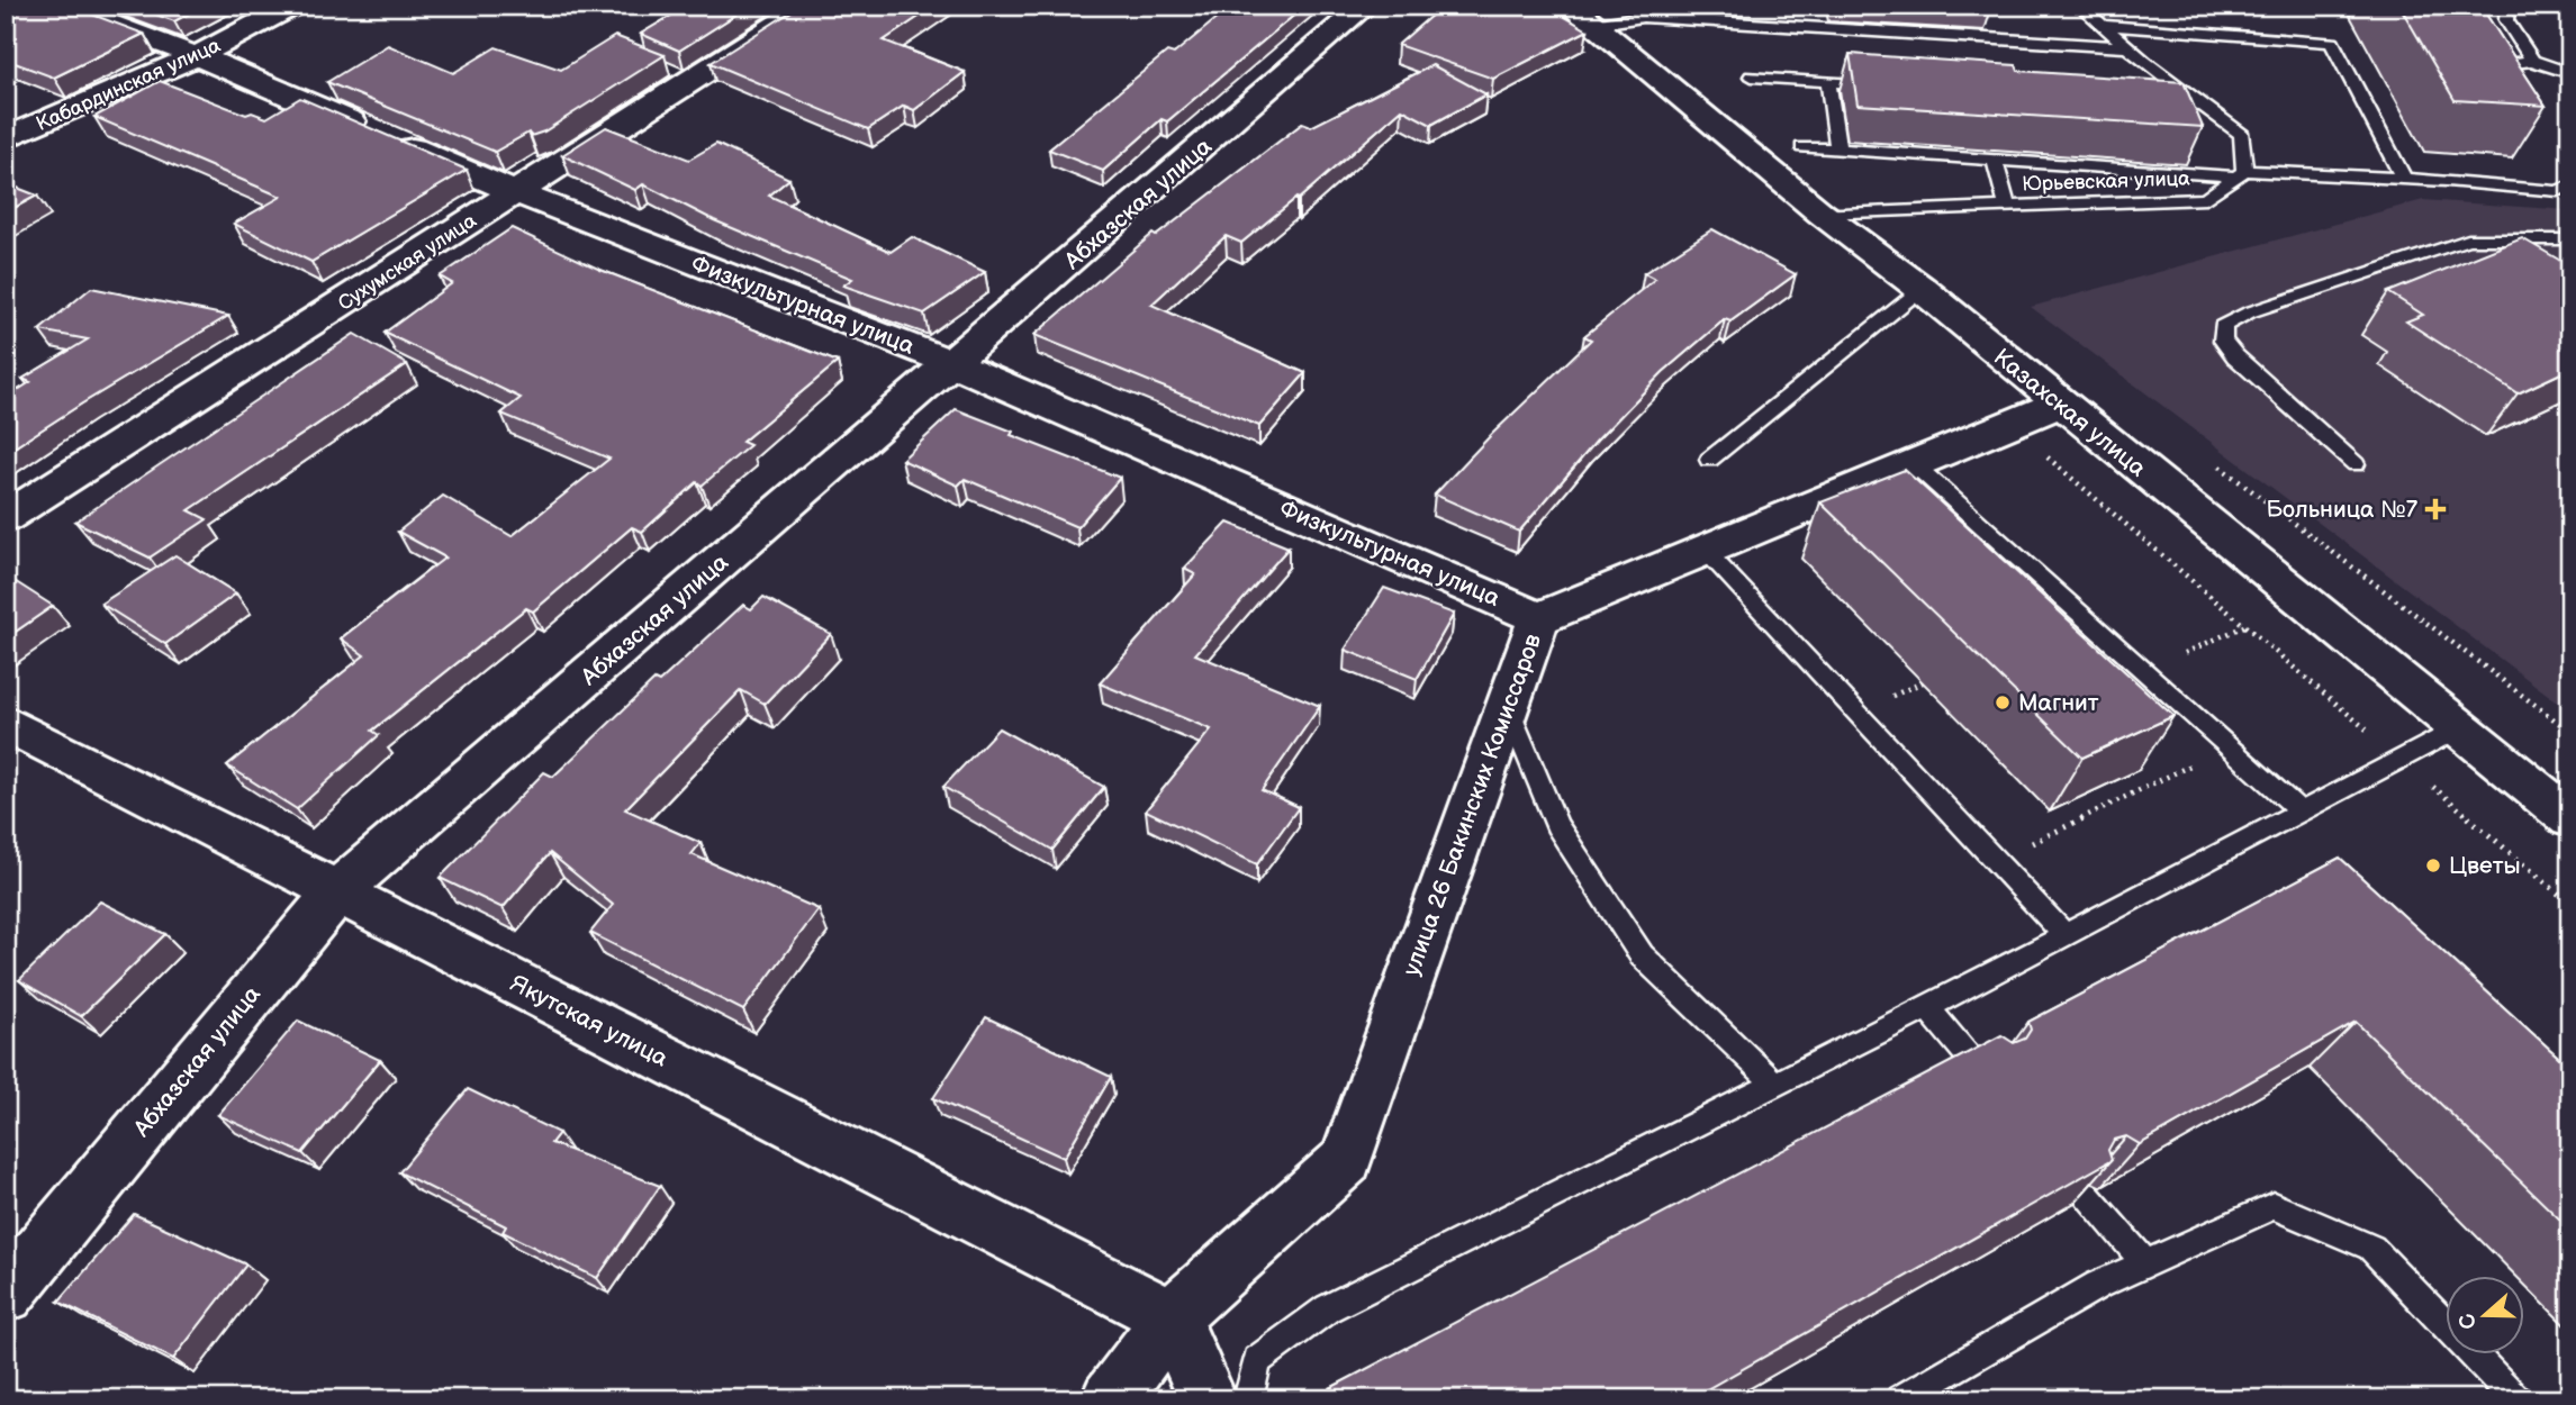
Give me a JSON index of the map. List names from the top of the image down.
{
  "streets": {
    "street": [
      "Кабардинская улица",
      "Абхазская улица",
      "Сухумская улица",
      "Физкультурная улица",
      "Казахская улица",
      "улица 26 Бакинских Комиссаров",
      "Якутская улица"
    ],
    "lane": ["Юрьевская улица"]
  },
  "crossings": [
    ["Кабардинская улица", "Физкультурная улица"],
    ["Юрьевская улица", "Казахская улица"],
    ["Абхазская улица", "Физкультурная улица"],
    ["Абхазская улица", "Якутская улица"],
    ["Сухумская улица", "Физкультурная улица"],
    ["Физкультурная улица", "улица 26 Бакинских Комиссаров"],
    ["Казахская улица", "улица 26 Бакинских Комиссаров"],
    ["улица 26 Бакинских Комиссаров", "Якутская улица"]
  ],
  "places": {
    "health": ["Больница №7"],
    "other": ["Магнит", "Цветы"]
  },
  "north": "left"
}
